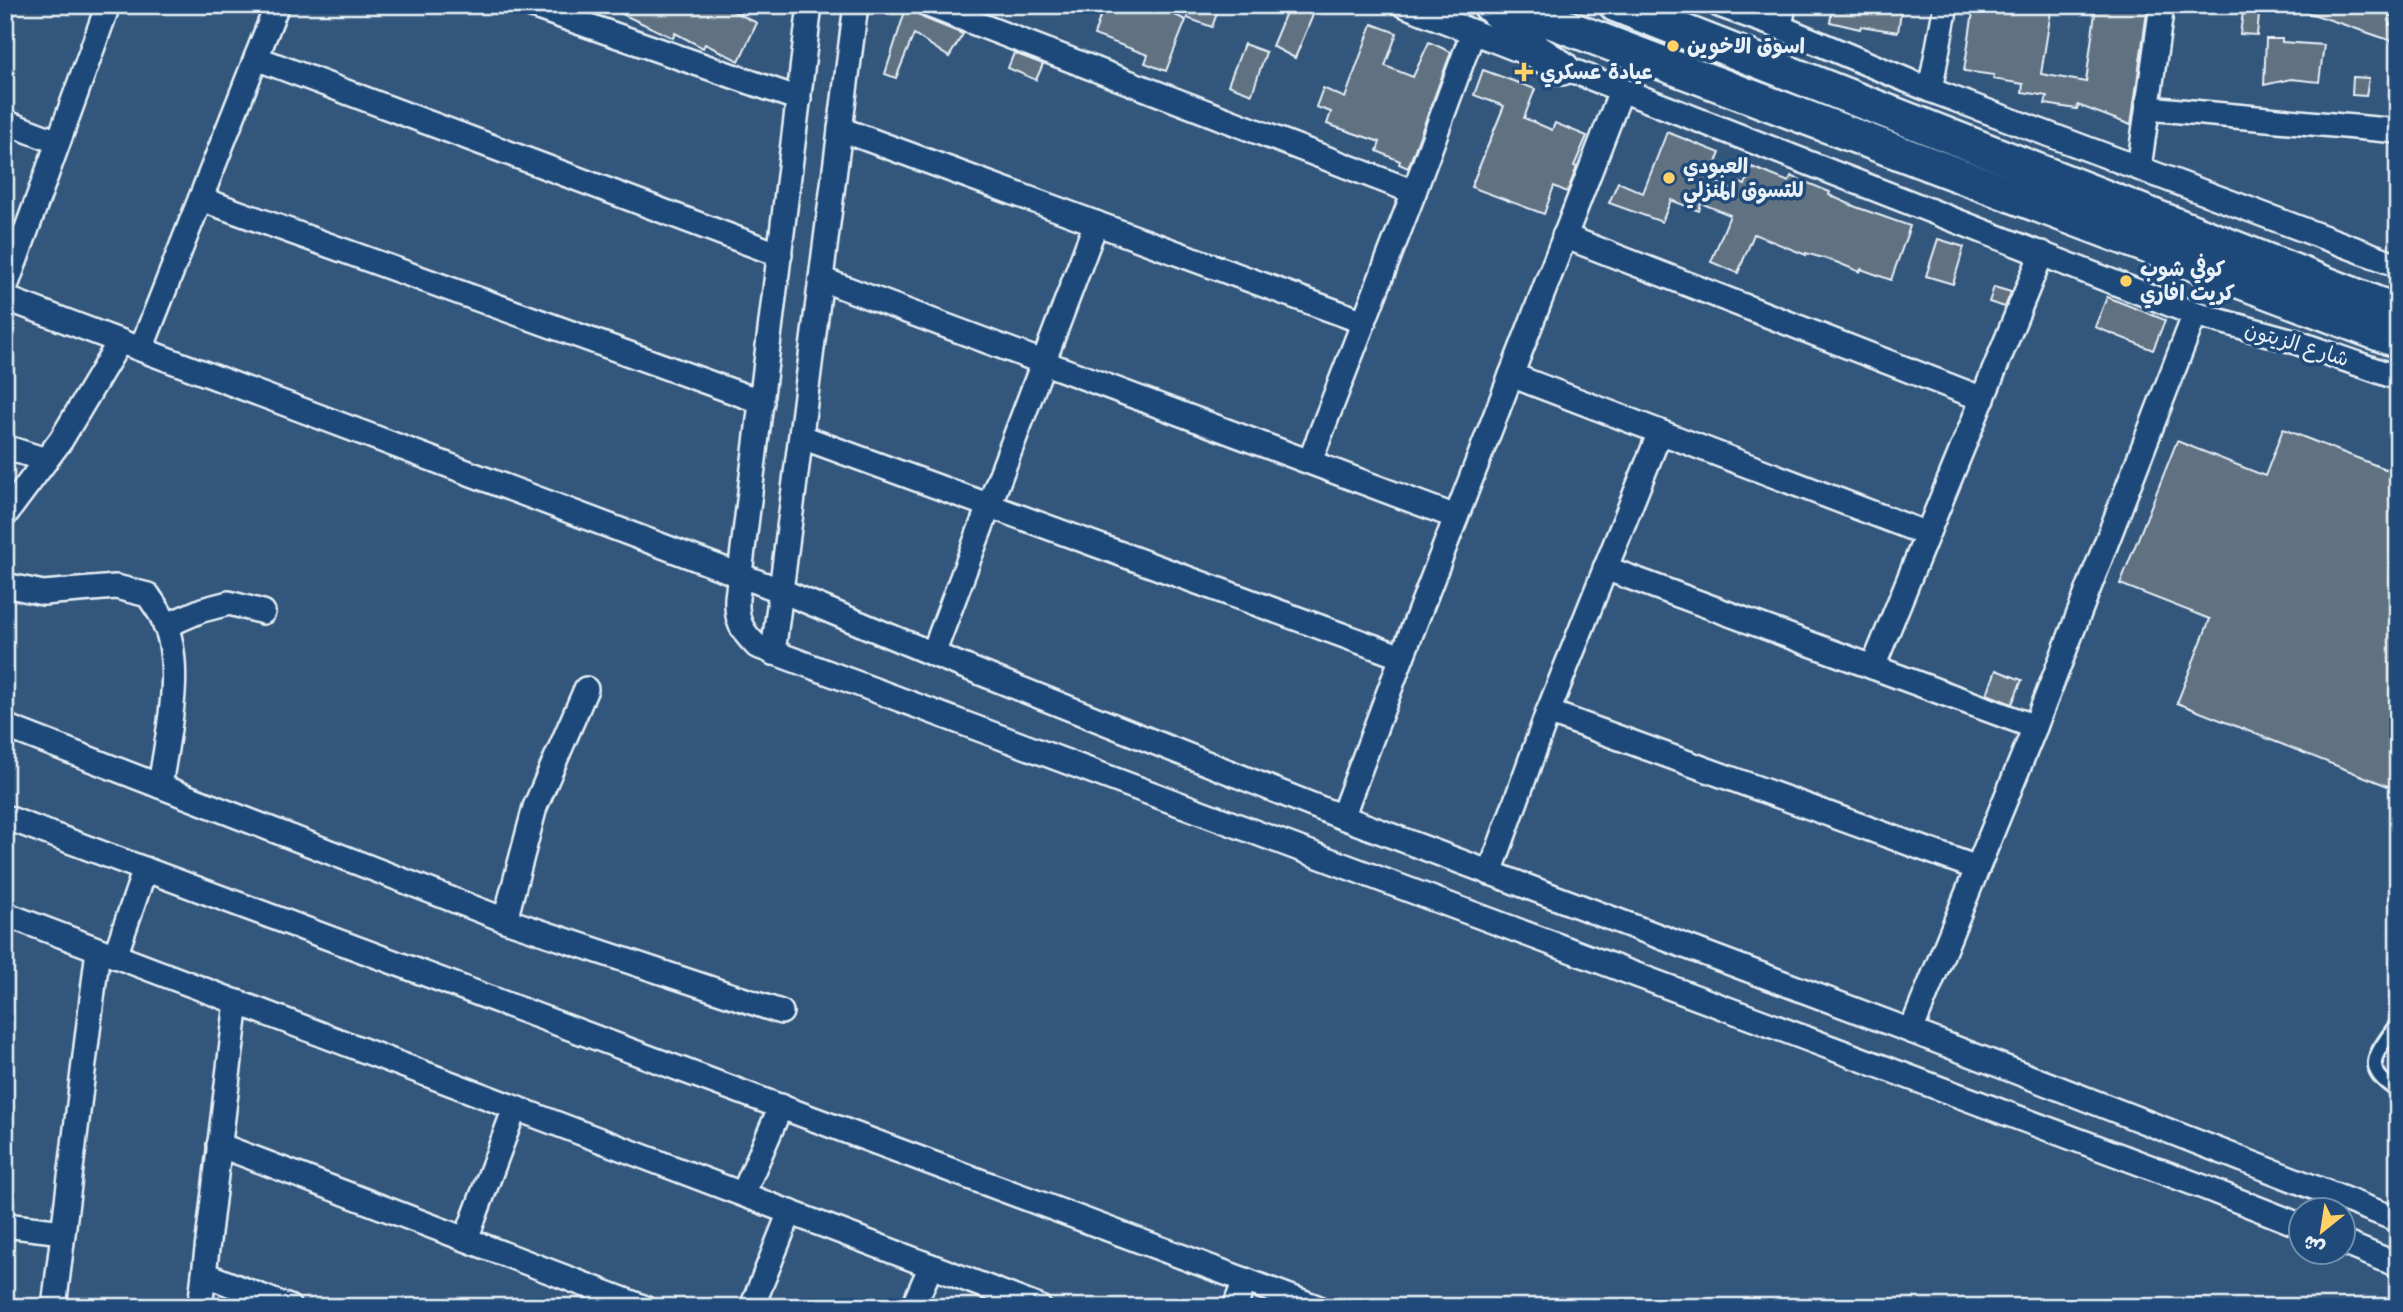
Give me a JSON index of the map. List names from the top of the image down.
{
  "streets": {
    "street": ["شارع الزيتون"]
  },
  "places": {
    "other": ["اسوق الاخوين", "العبودي للتسوق المنزلي", "كوفي شوب كريت افاري"],
    "health": ["عيادة عسكري"]
  },
  "north": "bottom left"
}
